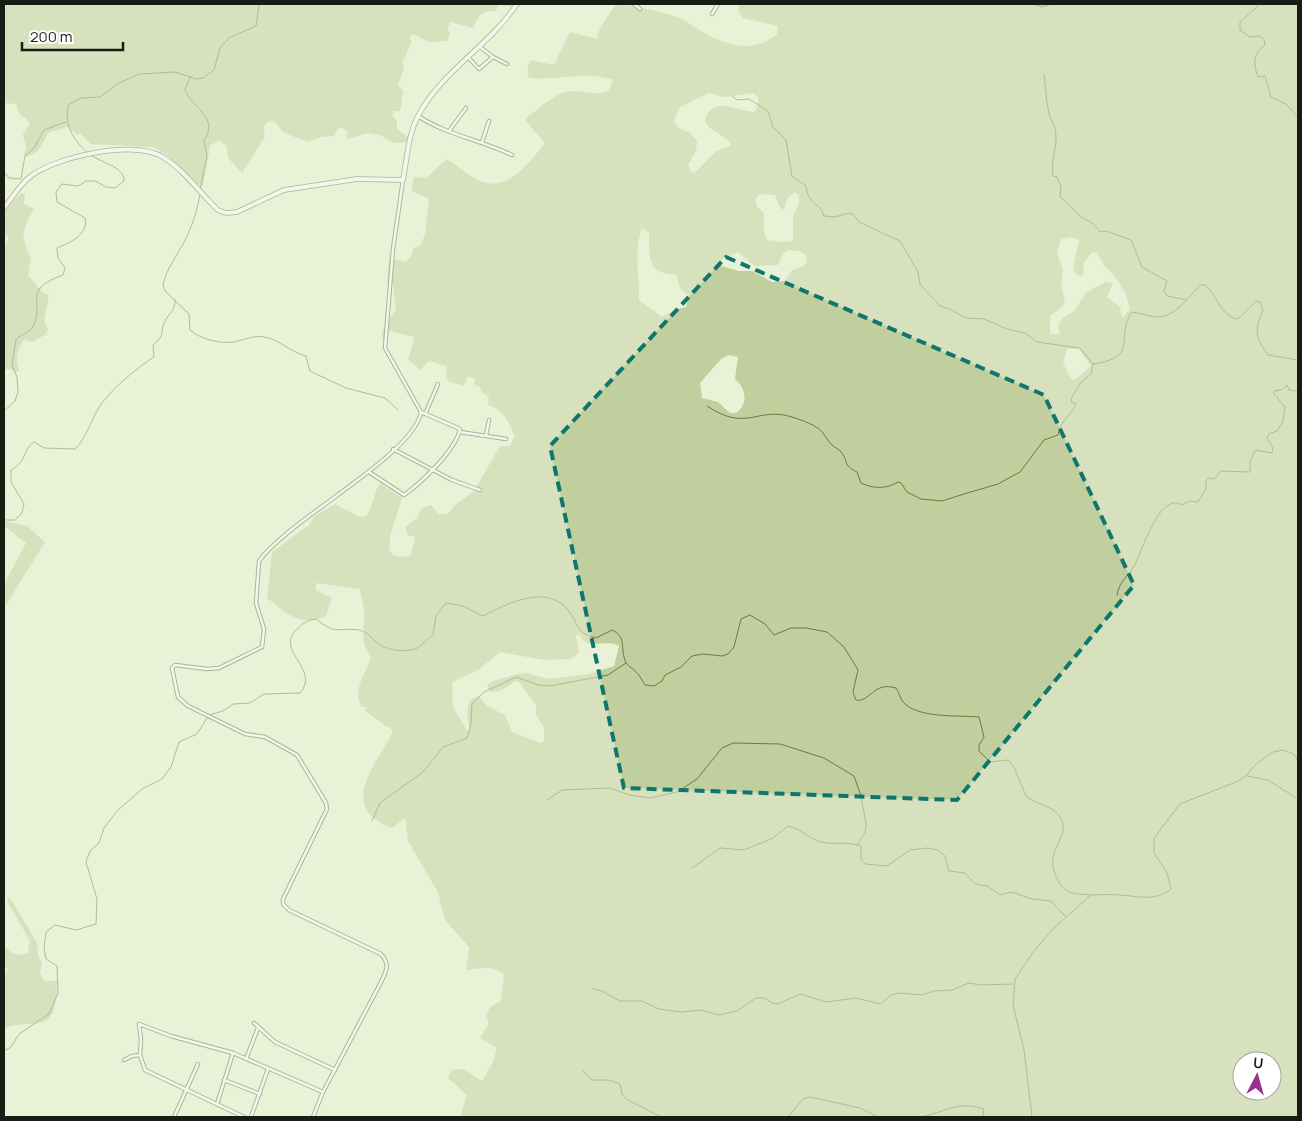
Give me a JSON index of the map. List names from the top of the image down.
{
  "scale_bar": "200 m",
  "north": "top"
}
